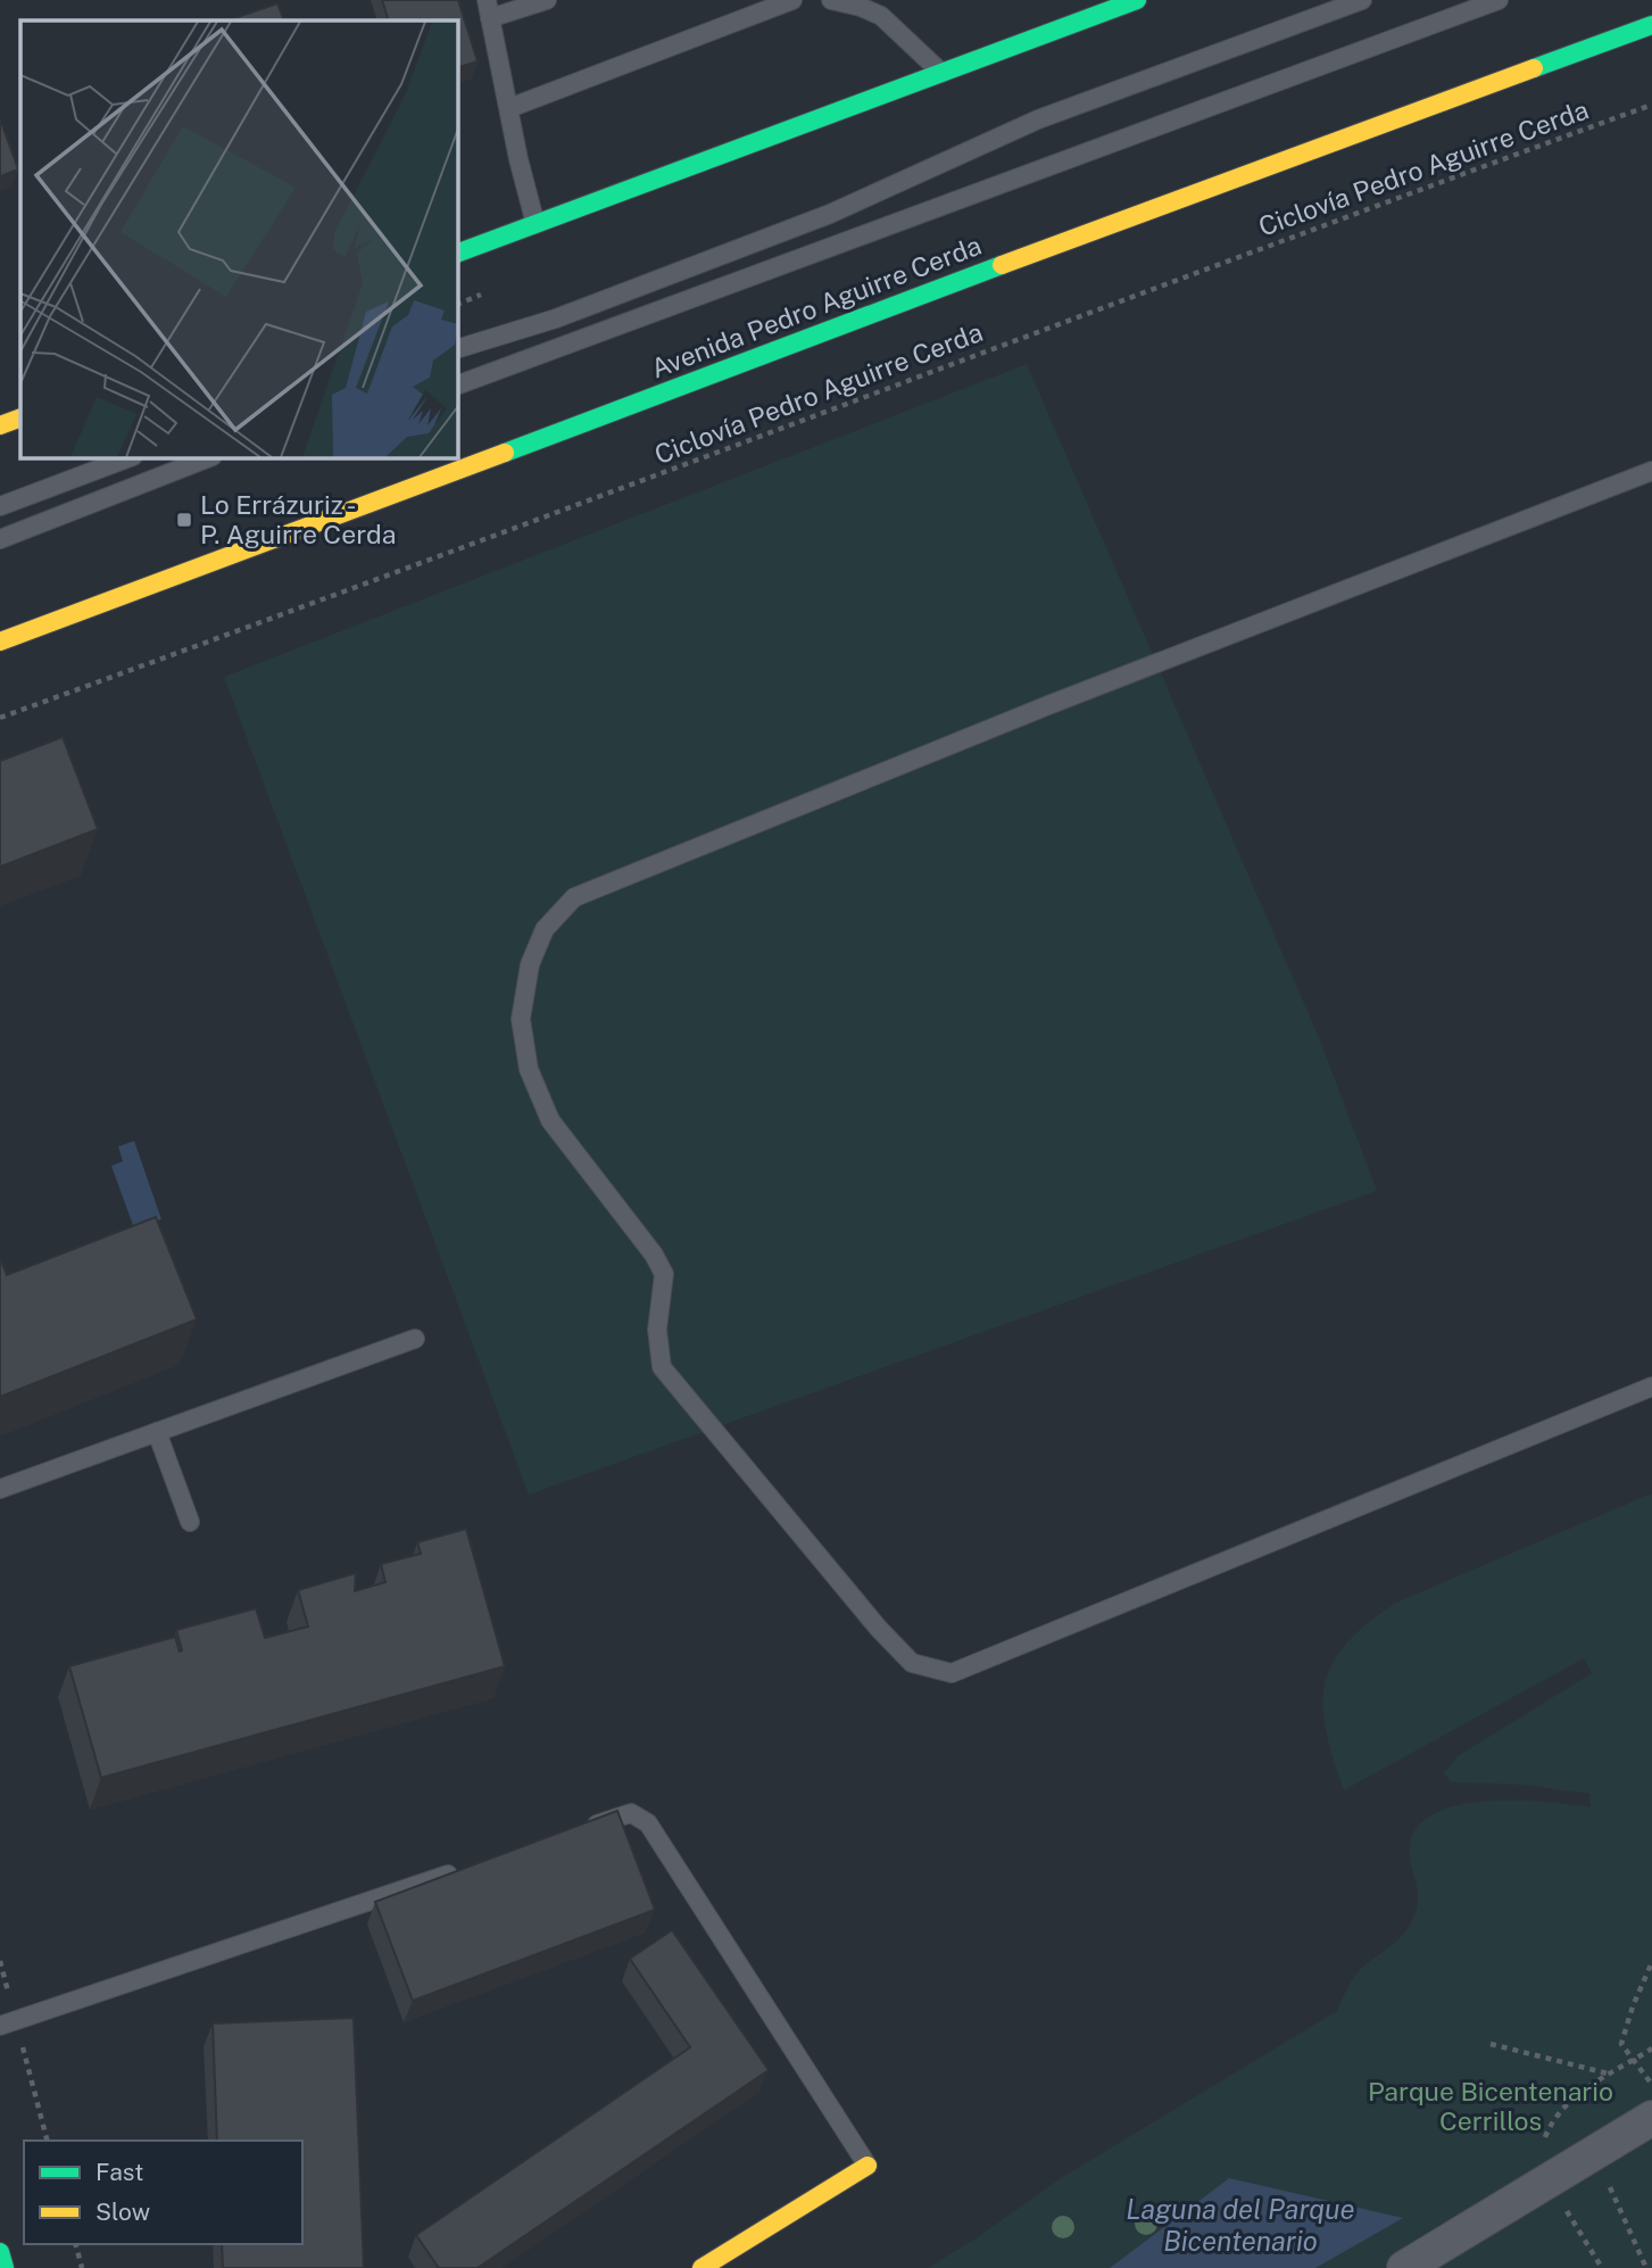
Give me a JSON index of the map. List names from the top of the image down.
{
  "streets": {
    "main road": ["Avenida Pedro Aguirre Cerda"],
    "path": ["Ciclovía Pedro Aguirre Cerda"]
  },
  "water": ["Laguna del Parque Bicentenario"],
  "parks": ["Parque Bicentenario Cerrillos"],
  "places": {
    "transit": ["Lo Errázuriz - P. Aguirre Cerda"]
  },
  "legend": ["Fast", "Slow"]
}
